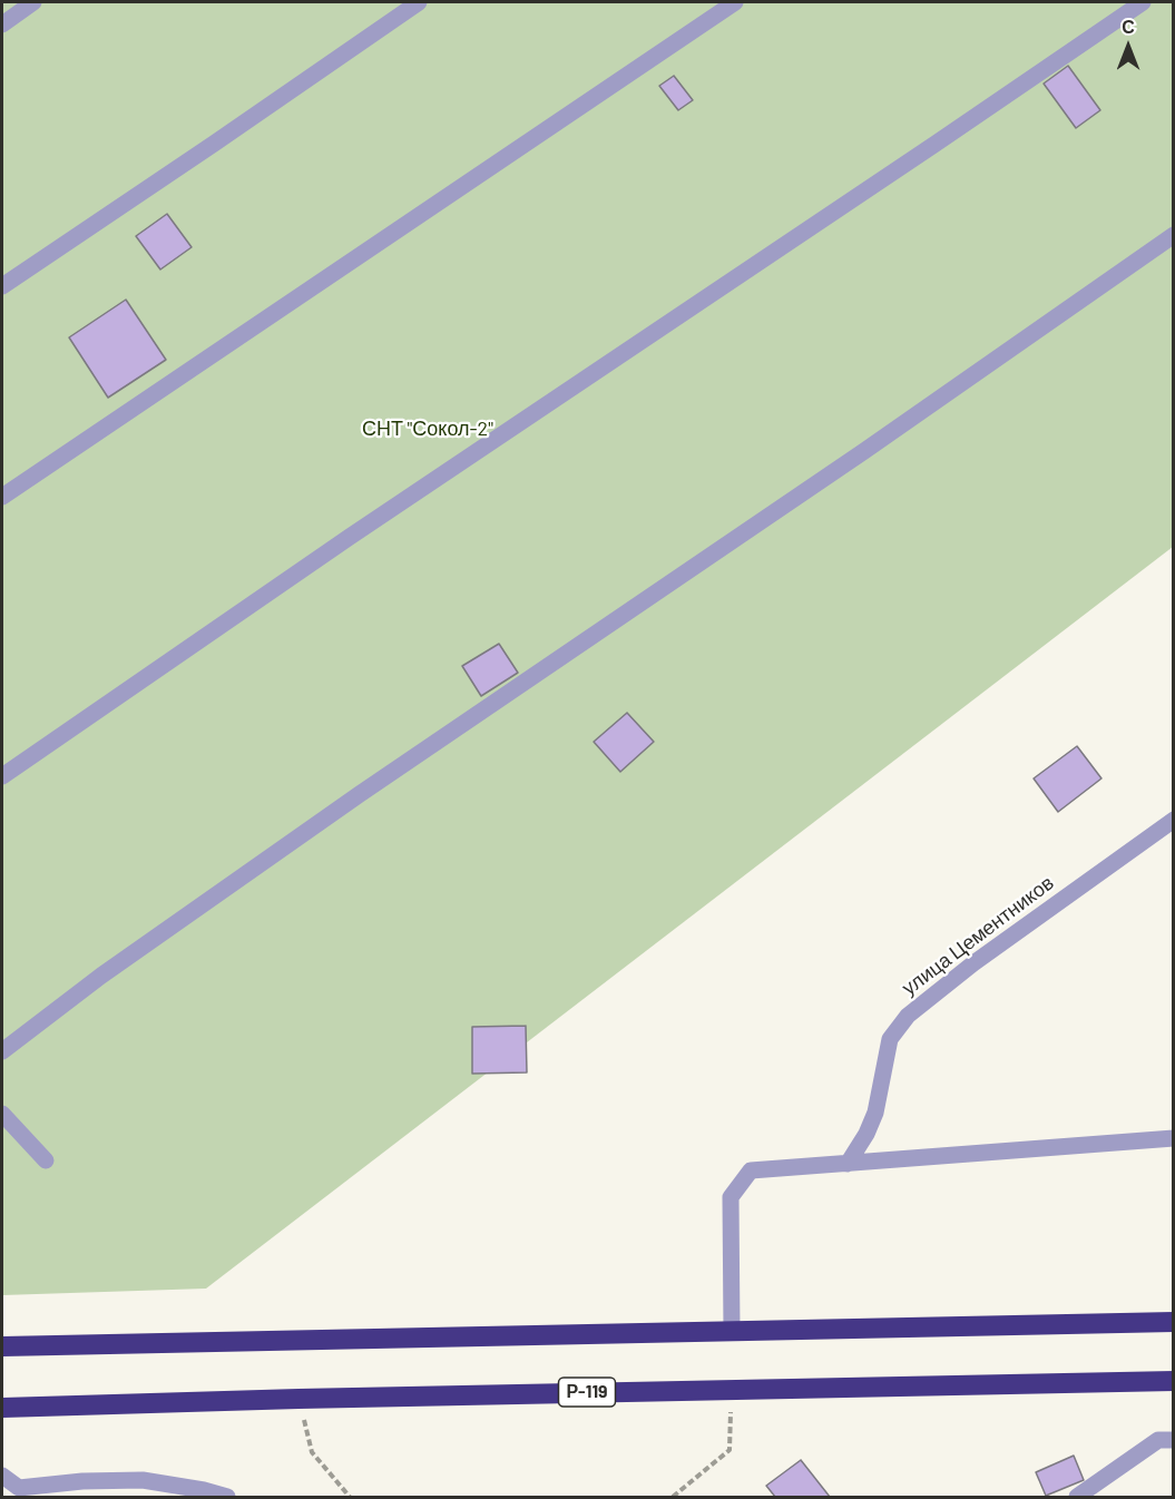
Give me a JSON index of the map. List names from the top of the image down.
{
  "streets": {
    "highway": ["Р-119"],
    "street": ["улица Цементников"]
  },
  "parks": ["СНТ \"Сокол-2\""],
  "north": "top"
}
